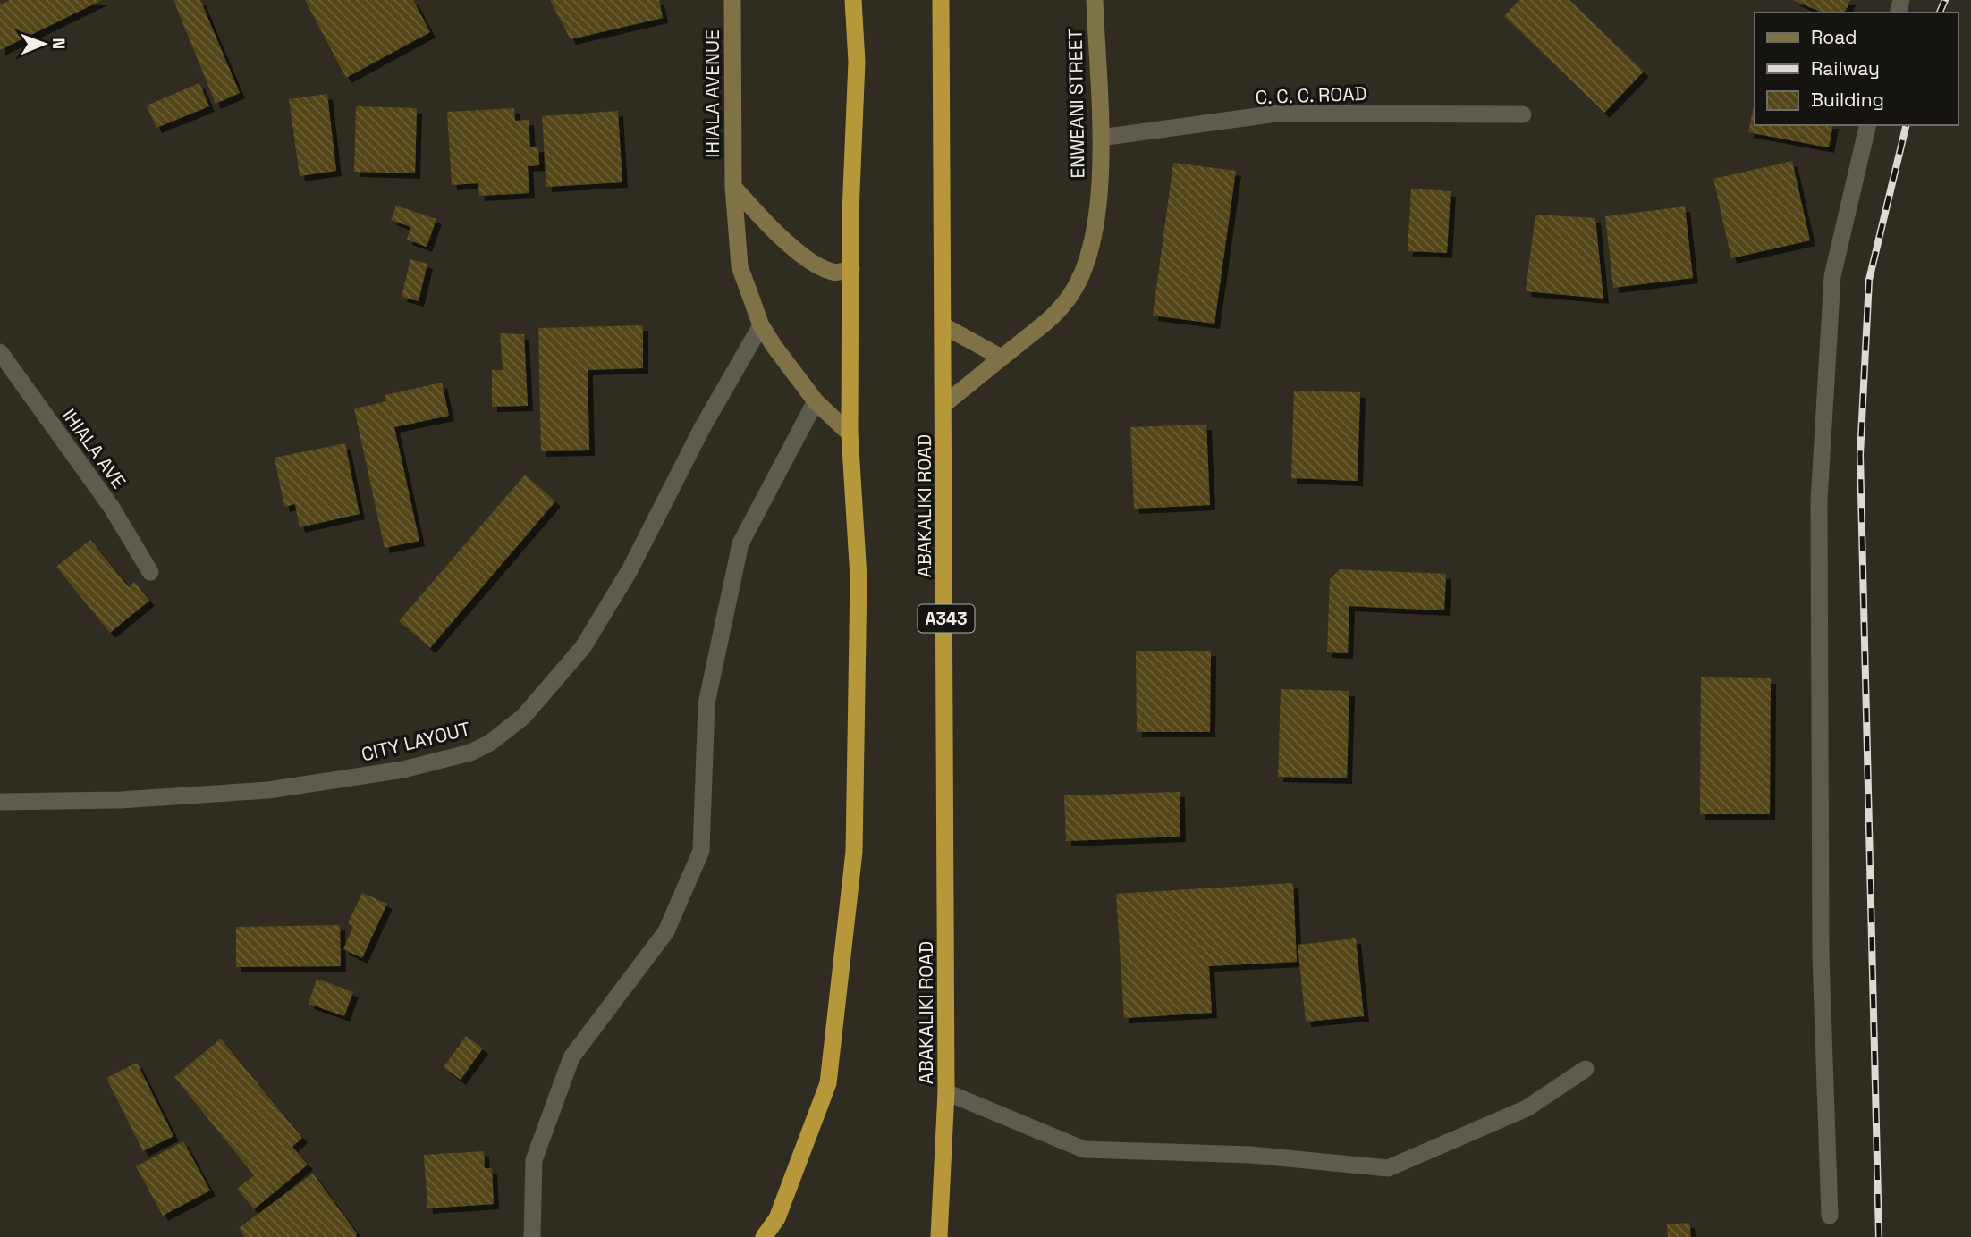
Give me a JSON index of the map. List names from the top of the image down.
{
  "streets": {
    "highway": ["ABAKALIKI ROAD", "A343"],
    "main road": ["IHIALA AVENUE", "ENWEANI STREET"],
    "street": ["C. C. C. ROAD", "IHIALA AVE", "CITY LAYOUT"]
  },
  "crossings": [
    ["IHIALA AVENUE", "CITY LAYOUT"],
    ["C. C. C. ROAD", "ENWEANI STREET"],
    ["ENWEANI STREET", "ABAKALIKI ROAD"]
  ],
  "legend": ["Road", "Railway", "Building"],
  "north": "right"
}
